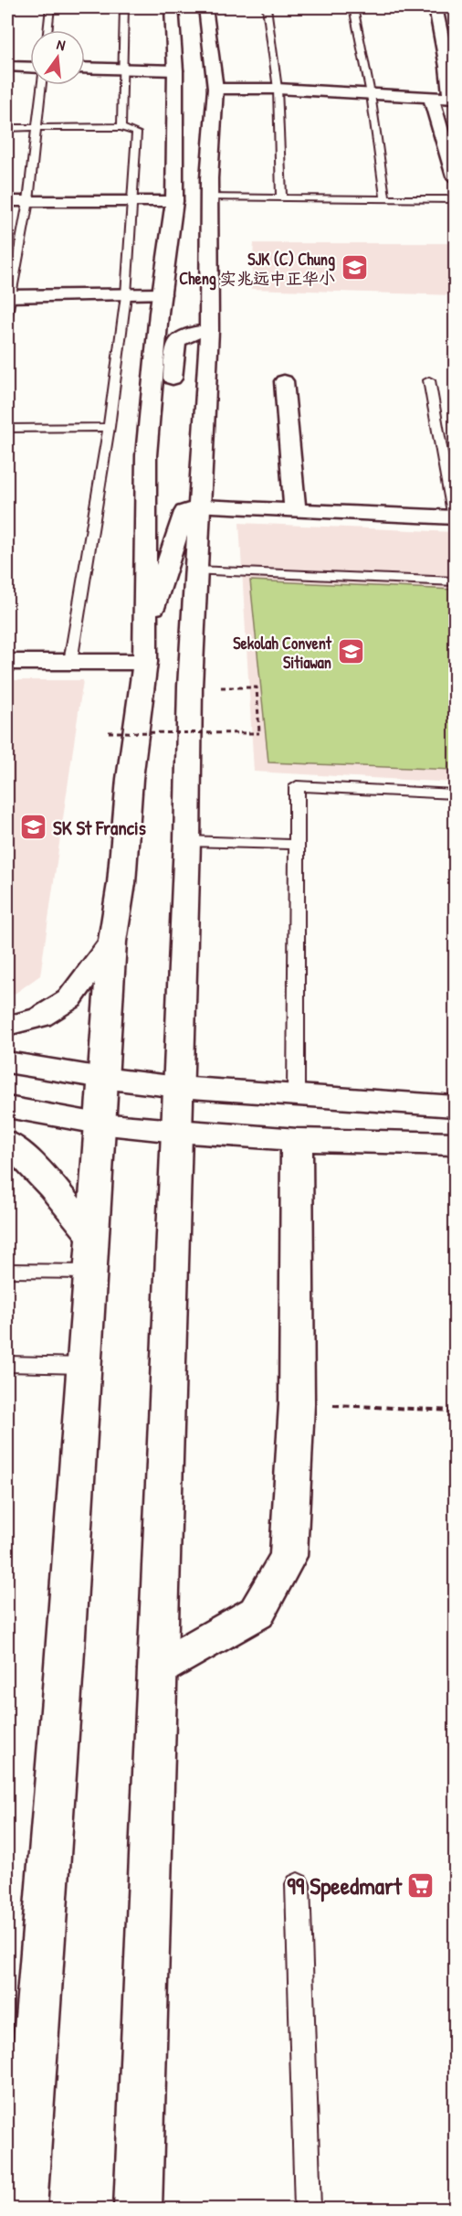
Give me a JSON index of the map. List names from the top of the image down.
{
  "places": {
    "school or university": ["SJK (C) Chung Cheng 实兆远中正华小", "Sekolah Convent Sitiawan", "SK St Francis"],
    "supermarket": ["99 Speedmart"]
  },
  "north": "top"
}
